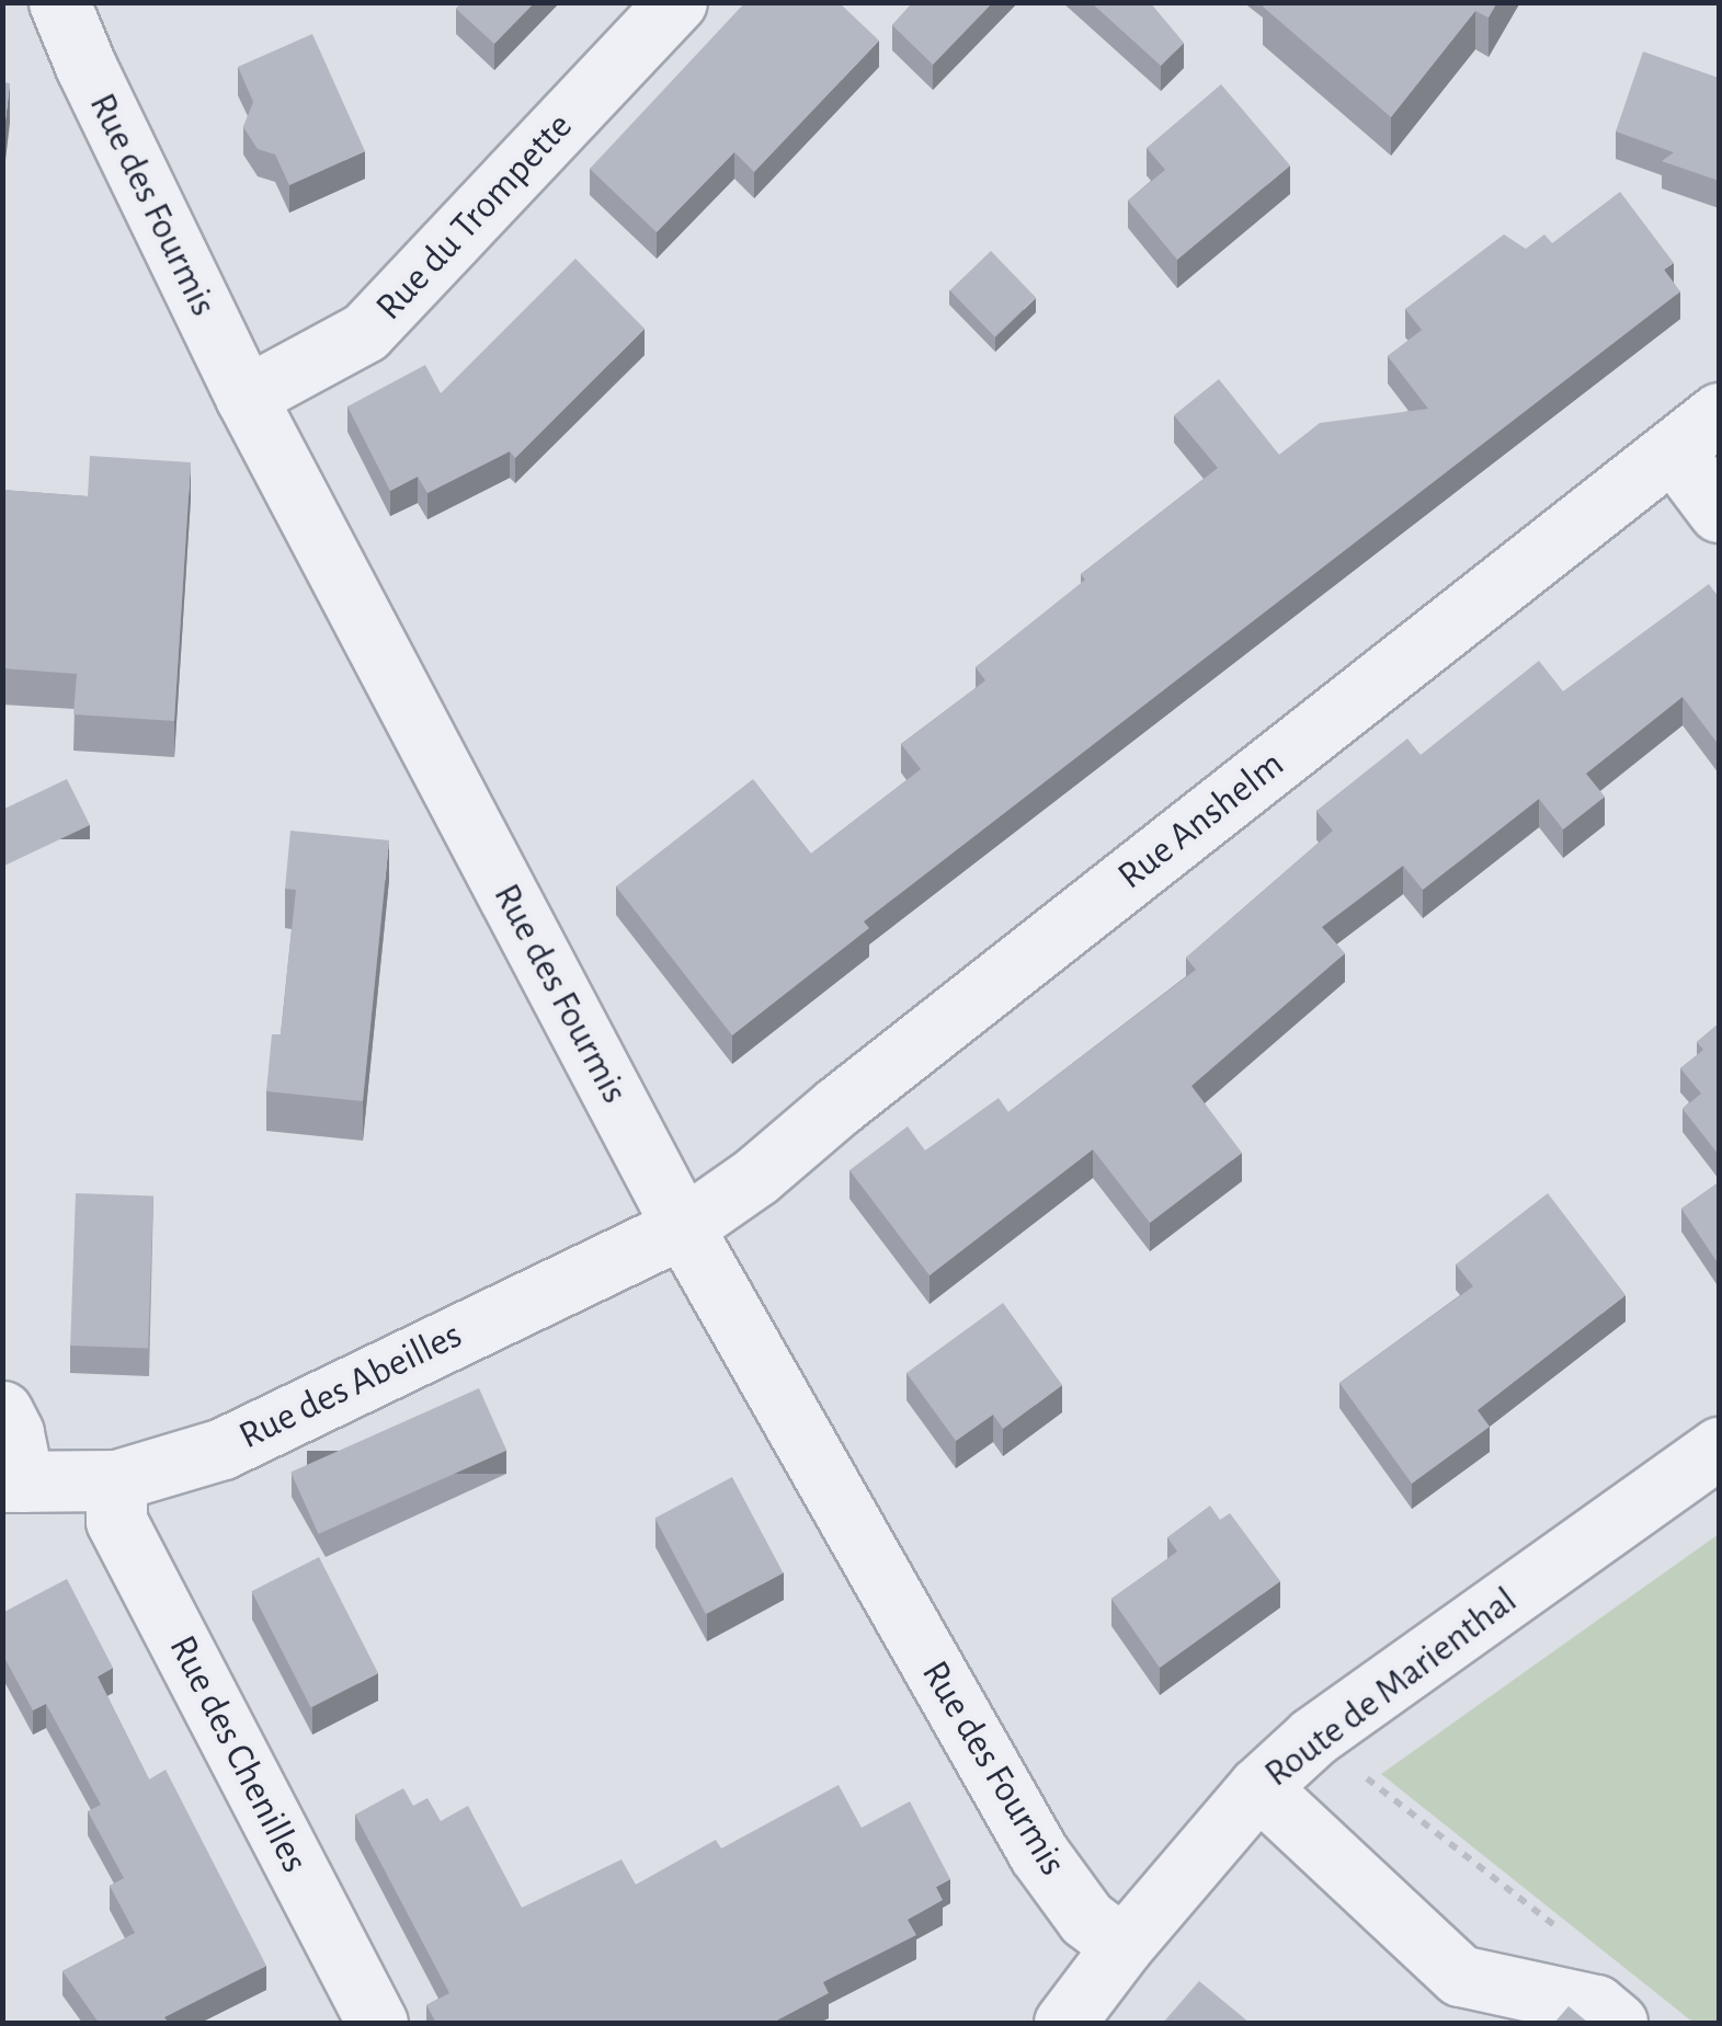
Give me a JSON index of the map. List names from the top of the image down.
{
  "streets": {
    "street": [
      "Rue des Fourmis",
      "Rue du Trompette",
      "Rue Anshelm",
      "Rue des Abeilles",
      "Route de Marienthal",
      "Rue des Chenilles"
    ]
  },
  "crossings": [
    ["Rue des Fourmis", "Rue du Trompette"],
    ["Rue des Fourmis", "Rue Anshelm"],
    ["Rue des Fourmis", "Rue des Abeilles"],
    ["Rue des Fourmis", "Route de Marienthal"],
    ["Rue Anshelm", "Rue des Abeilles"],
    ["Rue des Abeilles", "Rue des Chenilles"]
  ]
}
